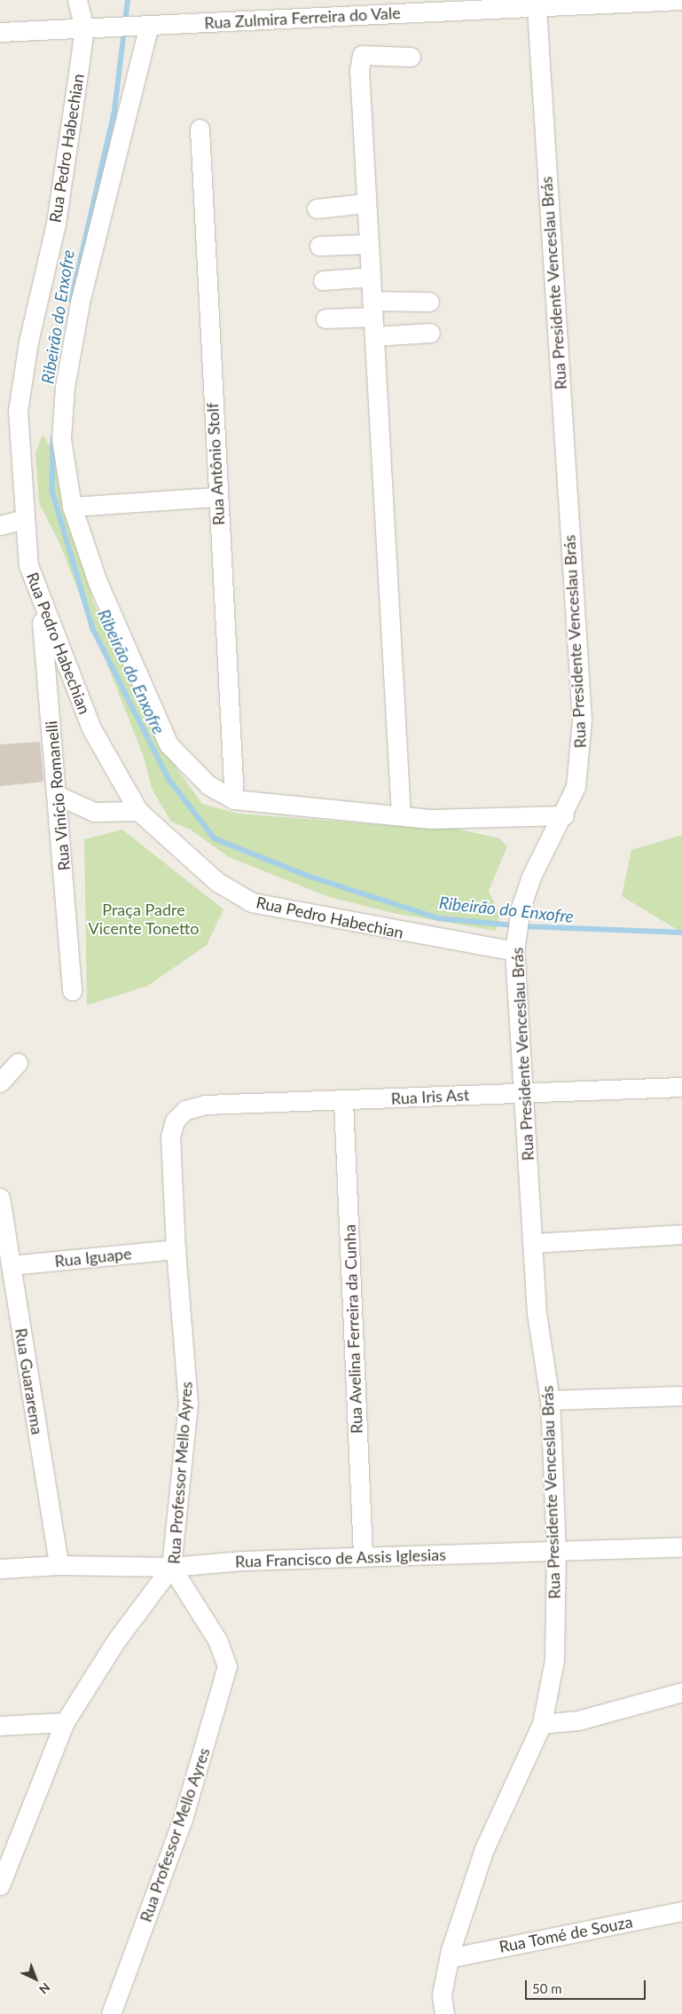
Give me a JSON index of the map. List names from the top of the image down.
{
  "streets": {
    "street": [
      "Rua Zulmira Ferreira do Vale",
      "Rua Pedro Habechian",
      "Rua Presidente Venceslau Brás",
      "Rua Antônio Stolf",
      "Rua Vinício Romanelli",
      "Rua Iris Ast",
      "Rua Iguape",
      "Rua Avelina Ferreira da Cunha",
      "Rua Guararema",
      "Rua Professor Mello Ayres",
      "Rua Francisco de Assis Iglesias",
      "Rua Tomé de Souza"
    ]
  },
  "crossings": [
    ["Rua Zulmira Ferreira do Vale", "Rua Pedro Habechian"],
    ["Rua Zulmira Ferreira do Vale", "Rua Presidente Venceslau Brás"],
    ["Rua Pedro Habechian", "Rua Presidente Venceslau Brás"],
    ["Rua Pedro Habechian", "Rua Vinício Romanelli"],
    ["Rua Presidente Venceslau Brás", "Rua Iris Ast"],
    ["Rua Presidente Venceslau Brás", "Rua Francisco de Assis Iglesias"],
    ["Rua Presidente Venceslau Brás", "Rua Tomé de Souza"],
    ["Rua Iris Ast", "Rua Avelina Ferreira da Cunha"],
    ["Rua Iris Ast", "Rua Professor Mello Ayres"],
    ["Rua Iguape", "Rua Guararema"],
    ["Rua Iguape", "Rua Professor Mello Ayres"],
    ["Rua Avelina Ferreira da Cunha", "Rua Francisco de Assis Iglesias"],
    ["Rua Guararema", "Rua Francisco de Assis Iglesias"],
    ["Rua Professor Mello Ayres", "Rua Francisco de Assis Iglesias"]
  ],
  "water": ["Ribeirão do Enxofre"],
  "parks": ["Praça Padre Vicente Tonetto"],
  "scale_bar": "50 m",
  "north": "bottom right"
}
